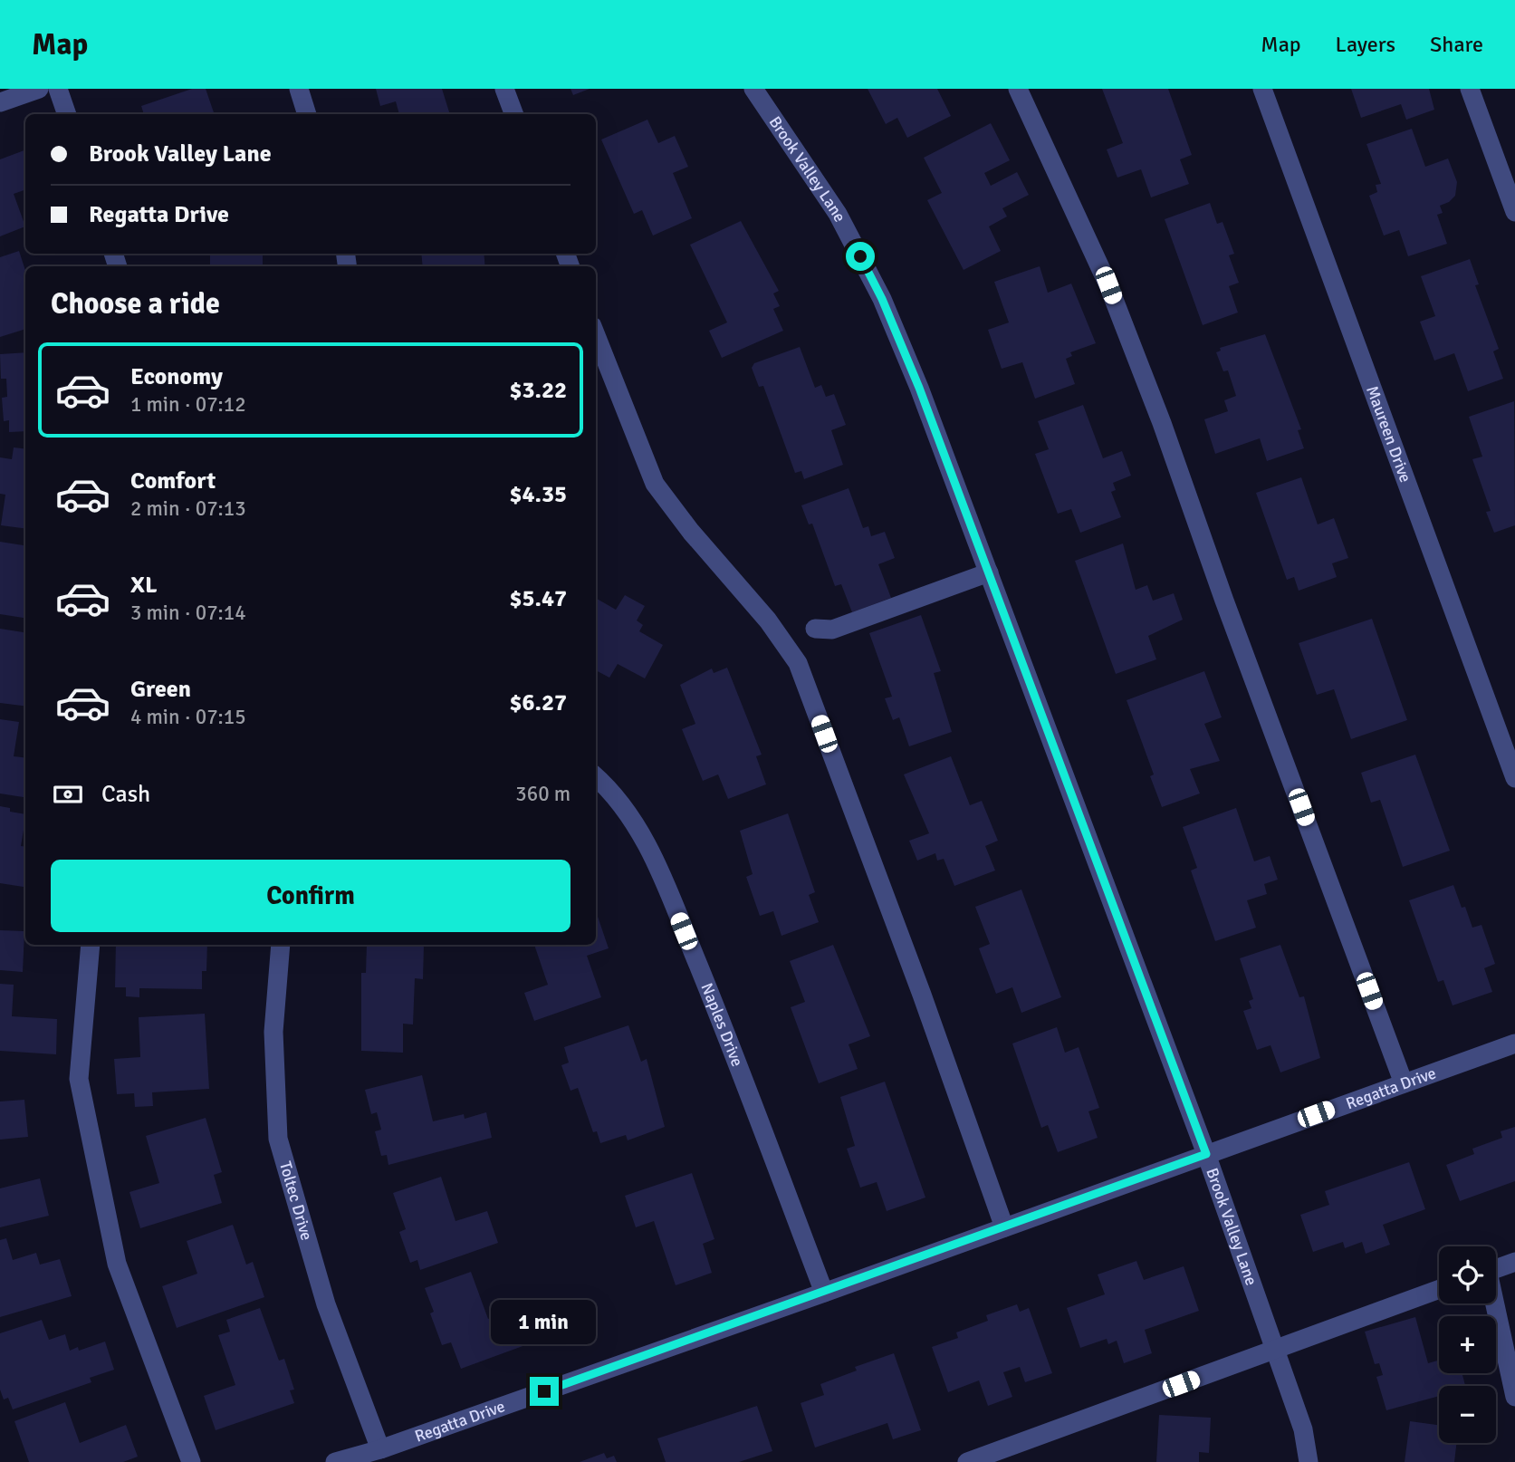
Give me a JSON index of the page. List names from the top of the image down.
{
  "streets": {
    "street": [
      "Brook Valley Lane",
      "Maureen Drive",
      "Naples Drive",
      "Regatta Drive",
      "Toltec Drive"
    ]
  },
  "crossings": [
    ["Brook Valley Lane", "Regatta Drive"],
    ["Naples Drive", "Regatta Drive"],
    ["Regatta Drive", "Toltec Drive"]
  ],
  "page": {
    "header": "Map",
    "nav": ["Map", "Layers", "Share"],
    "banner": ["Brook Valley Lane", "Regatta Drive"],
    "heading": "Choose a ride",
    "list": [
      {
        "name": "Economy",
        "note": "1 min · 07:12",
        "value": "$3.22"
      },
      {
        "name": "Comfort",
        "note": "2 min · 07:13",
        "value": "$4.35"
      },
      {
        "name": "XL",
        "note": "3 min · 07:14",
        "value": "$5.47"
      },
      {
        "name": "Green",
        "note": "4 min · 07:15",
        "value": "$6.27"
      }
    ],
    "pay": ["Cash", "360 m"],
    "buttons": "Confirm",
    "map_buttons": ["+", "−"],
    "bubble": "1 min"
  }
}
